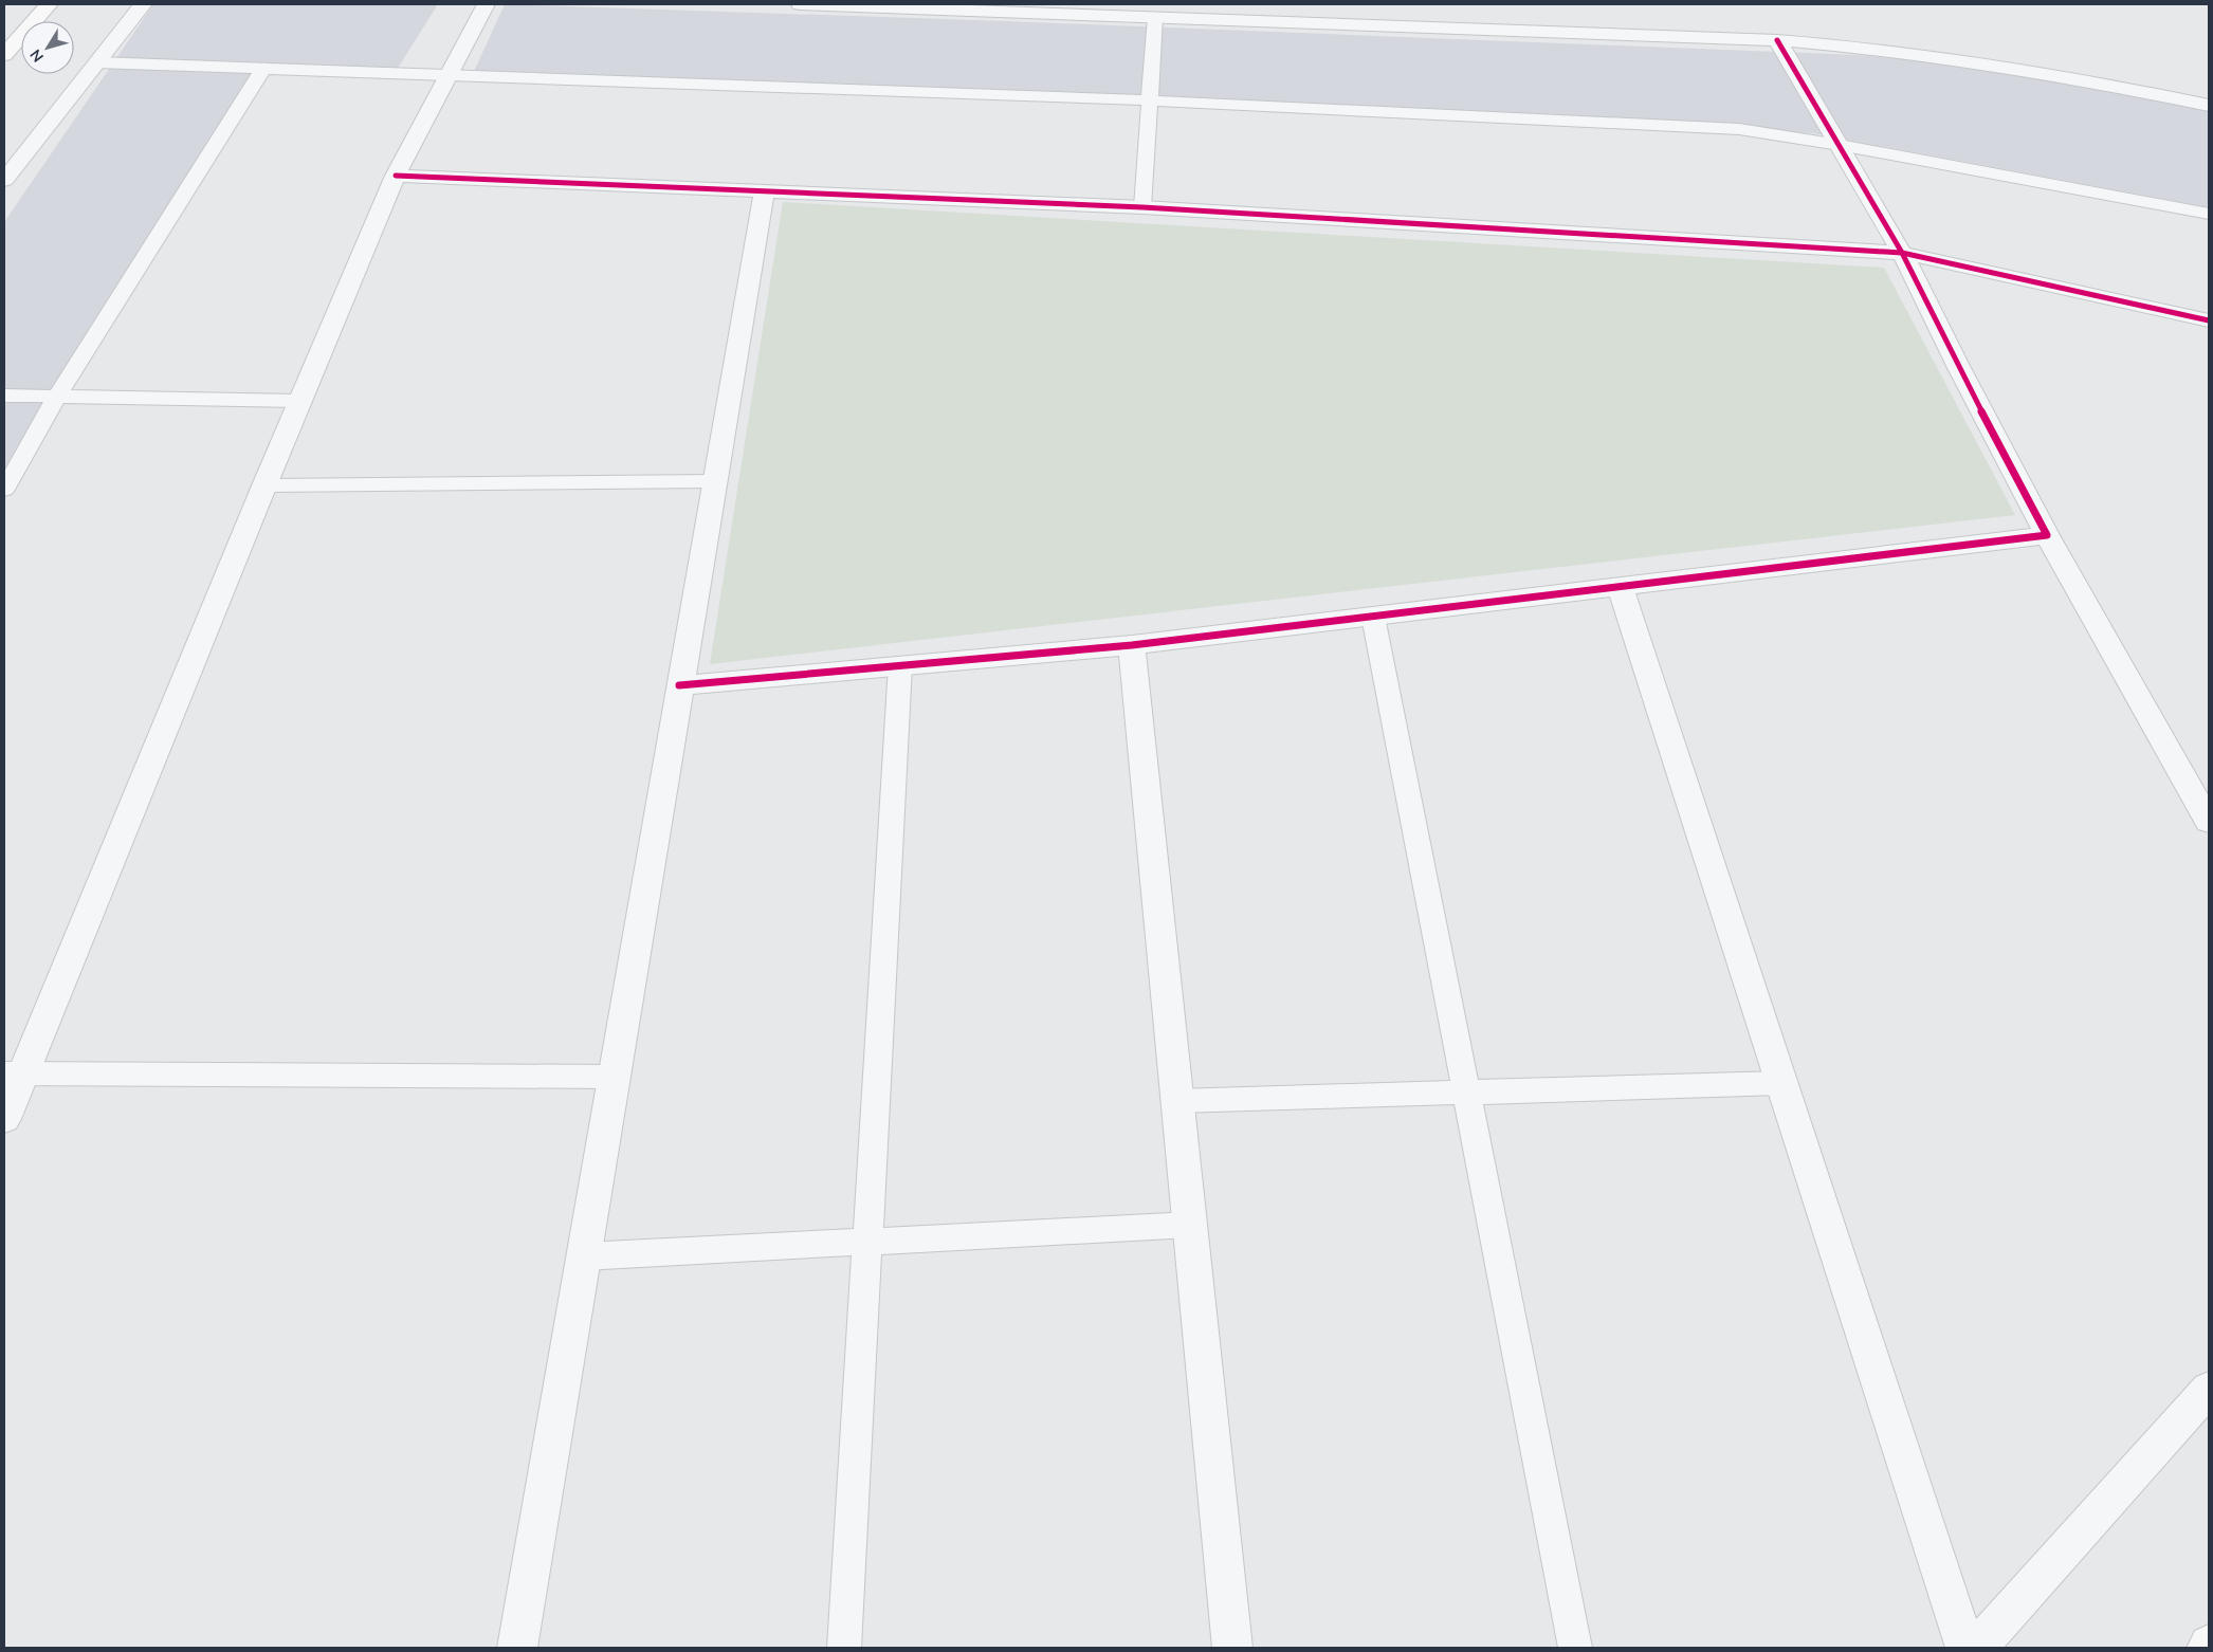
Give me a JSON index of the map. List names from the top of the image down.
{
  "north": "bottom left"
}
